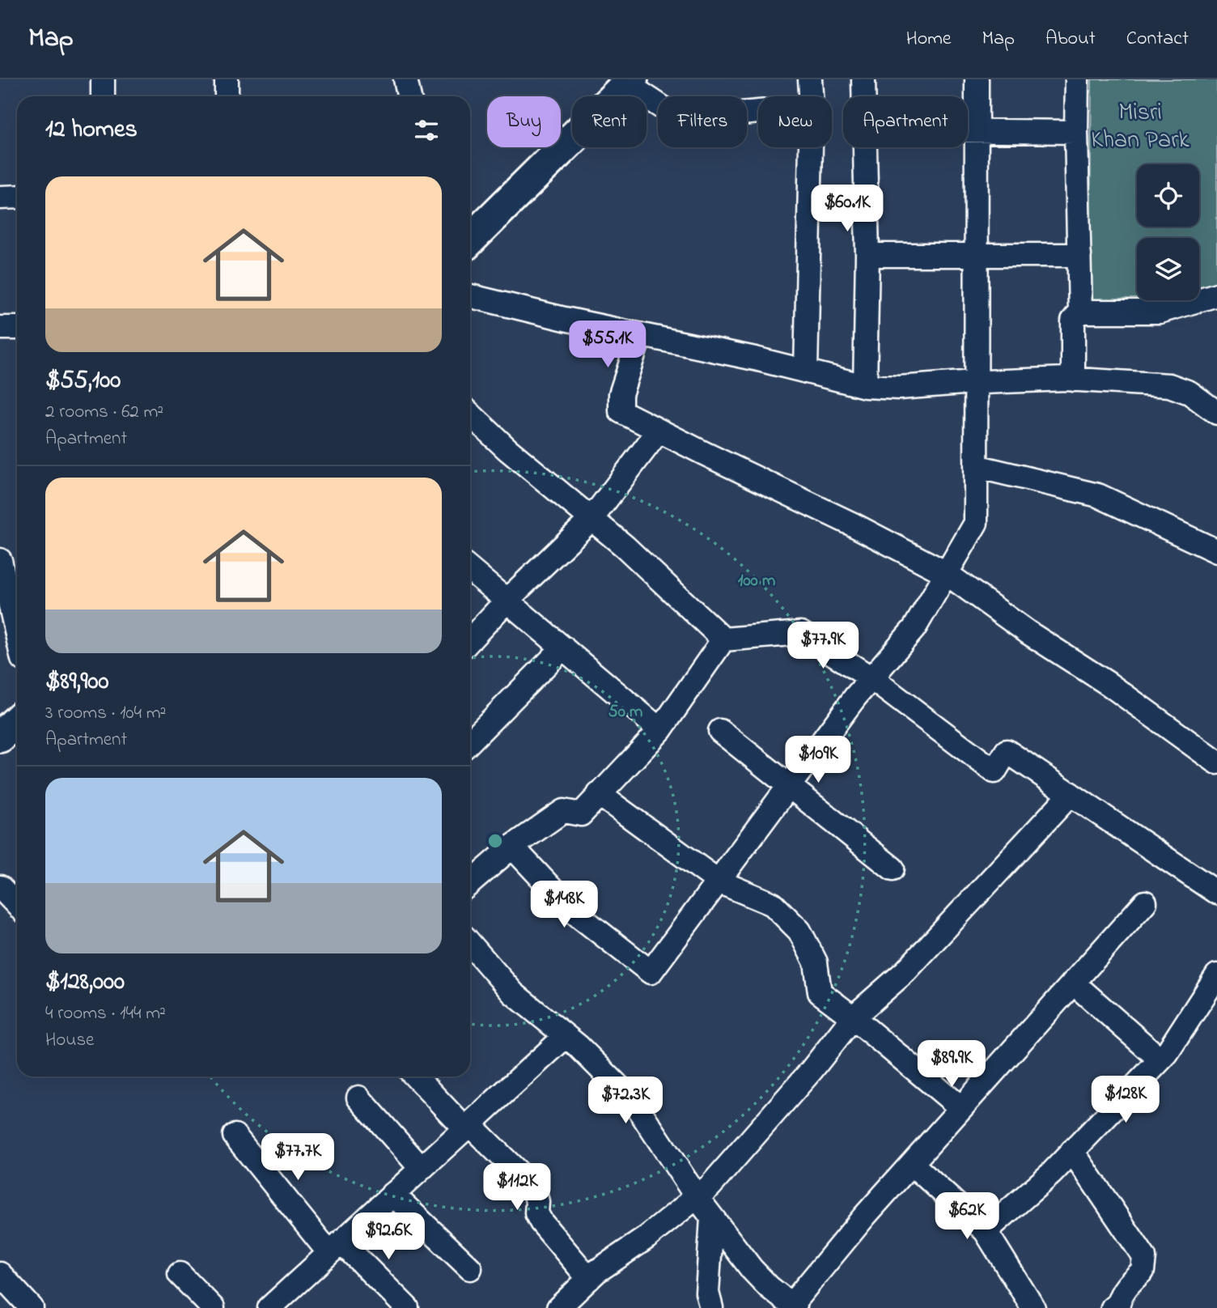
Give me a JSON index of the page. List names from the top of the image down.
{
  "parks": ["Misri Khan Park"],
  "page": {
    "header": "Map",
    "nav": [
      "Home",
      "Map",
      "About",
      "Contact"
    ],
    "chip": [
      "Buy",
      "Rent",
      "Filters",
      "New",
      "Apartment"
    ],
    "heading": "12 homes",
    "list": [
      {
        "name": "$55,100",
        "note": "2 rooms · 62 m² · Apartment"
      },
      {
        "name": "$89,900",
        "note": "3 rooms · 104 m² · Apartment"
      },
      {
        "name": "$128,000",
        "note": "4 rooms · 144 m² · House"
      }
    ],
    "price": [
      "$60.1K",
      "$55.1K",
      "$77.9K",
      "$109K",
      "$148K",
      "$89.9K",
      "$128K",
      "$72.3K",
      "$77.7K",
      "$112K",
      "$62K",
      "$92.6K"
    ]
  },
  "rings": ["100 m", "50 m"]
}
